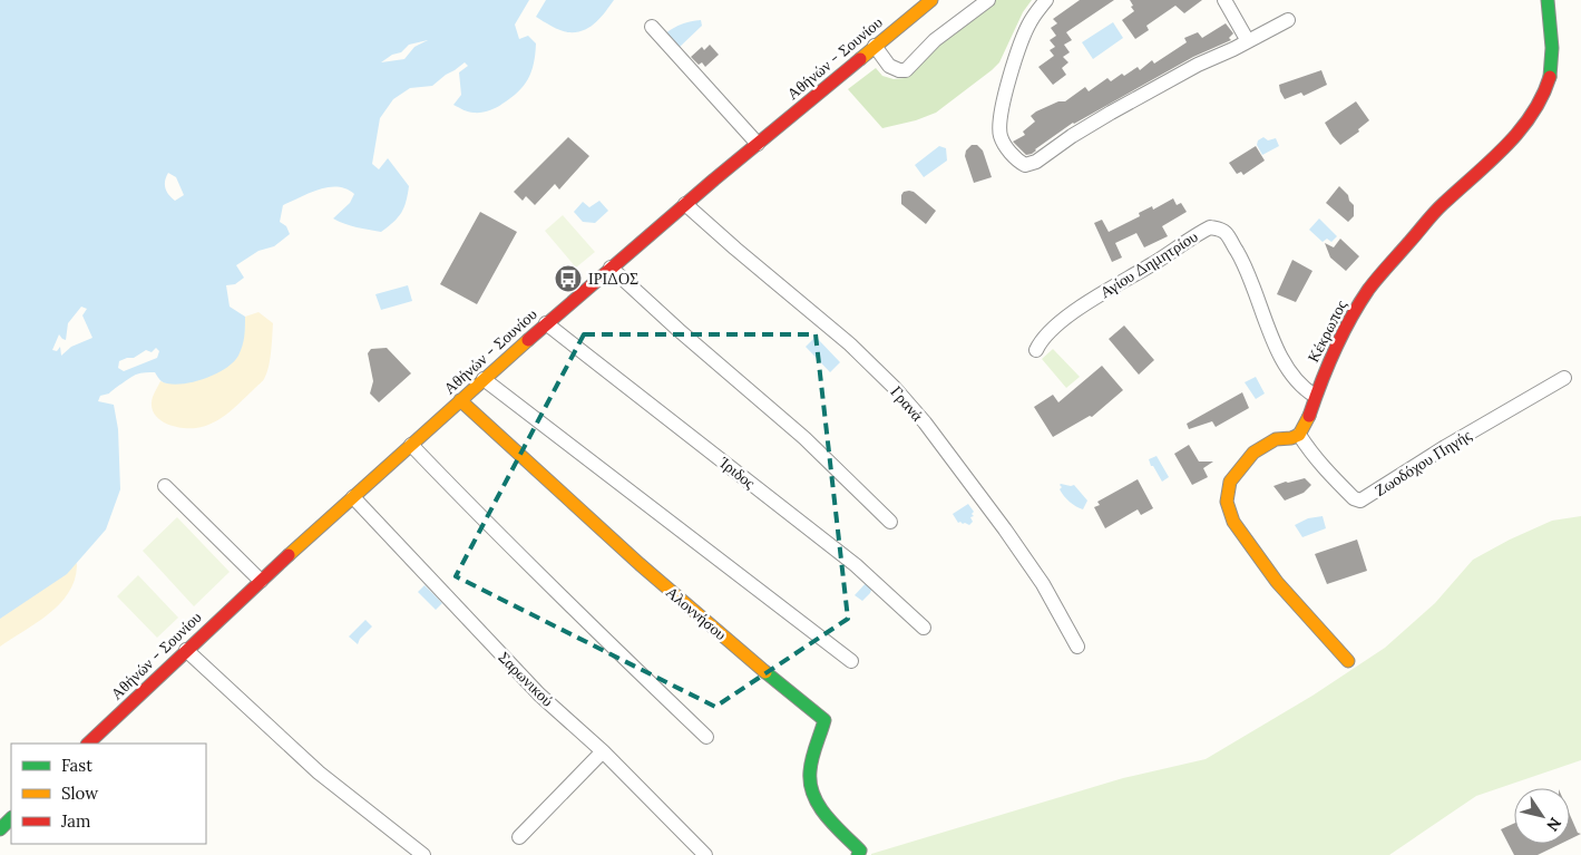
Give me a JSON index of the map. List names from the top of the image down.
{
  "streets": {
    "street": [
      "Αθήνών - Σουνίου",
      "Αγίου Δημητρίου",
      "Κέκρωπος",
      "Γρανά",
      "Ζωοδόχου Πηγής",
      "Ίριδος",
      "Αλοννήσου",
      "Σαρωνικού"
    ]
  },
  "crossings": [
    ["Αθήνών - Σουνίου", "Γρανά"],
    ["Αθήνών - Σουνίου", "Ίριδος"],
    ["Αθήνών - Σουνίου", "Αλοννήσου"],
    ["Αθήνών - Σουνίου", "Σαρωνικού"],
    ["Αγίου Δημητρίου", "Κέκρωπος"],
    ["Κέκρωπος", "Ζωοδόχου Πηγής"]
  ],
  "places": {
    "bus stop": ["ΙΡΙΔΟΣ"]
  },
  "legend": ["Fast", "Slow", "Jam"],
  "north": "bottom right"
}
